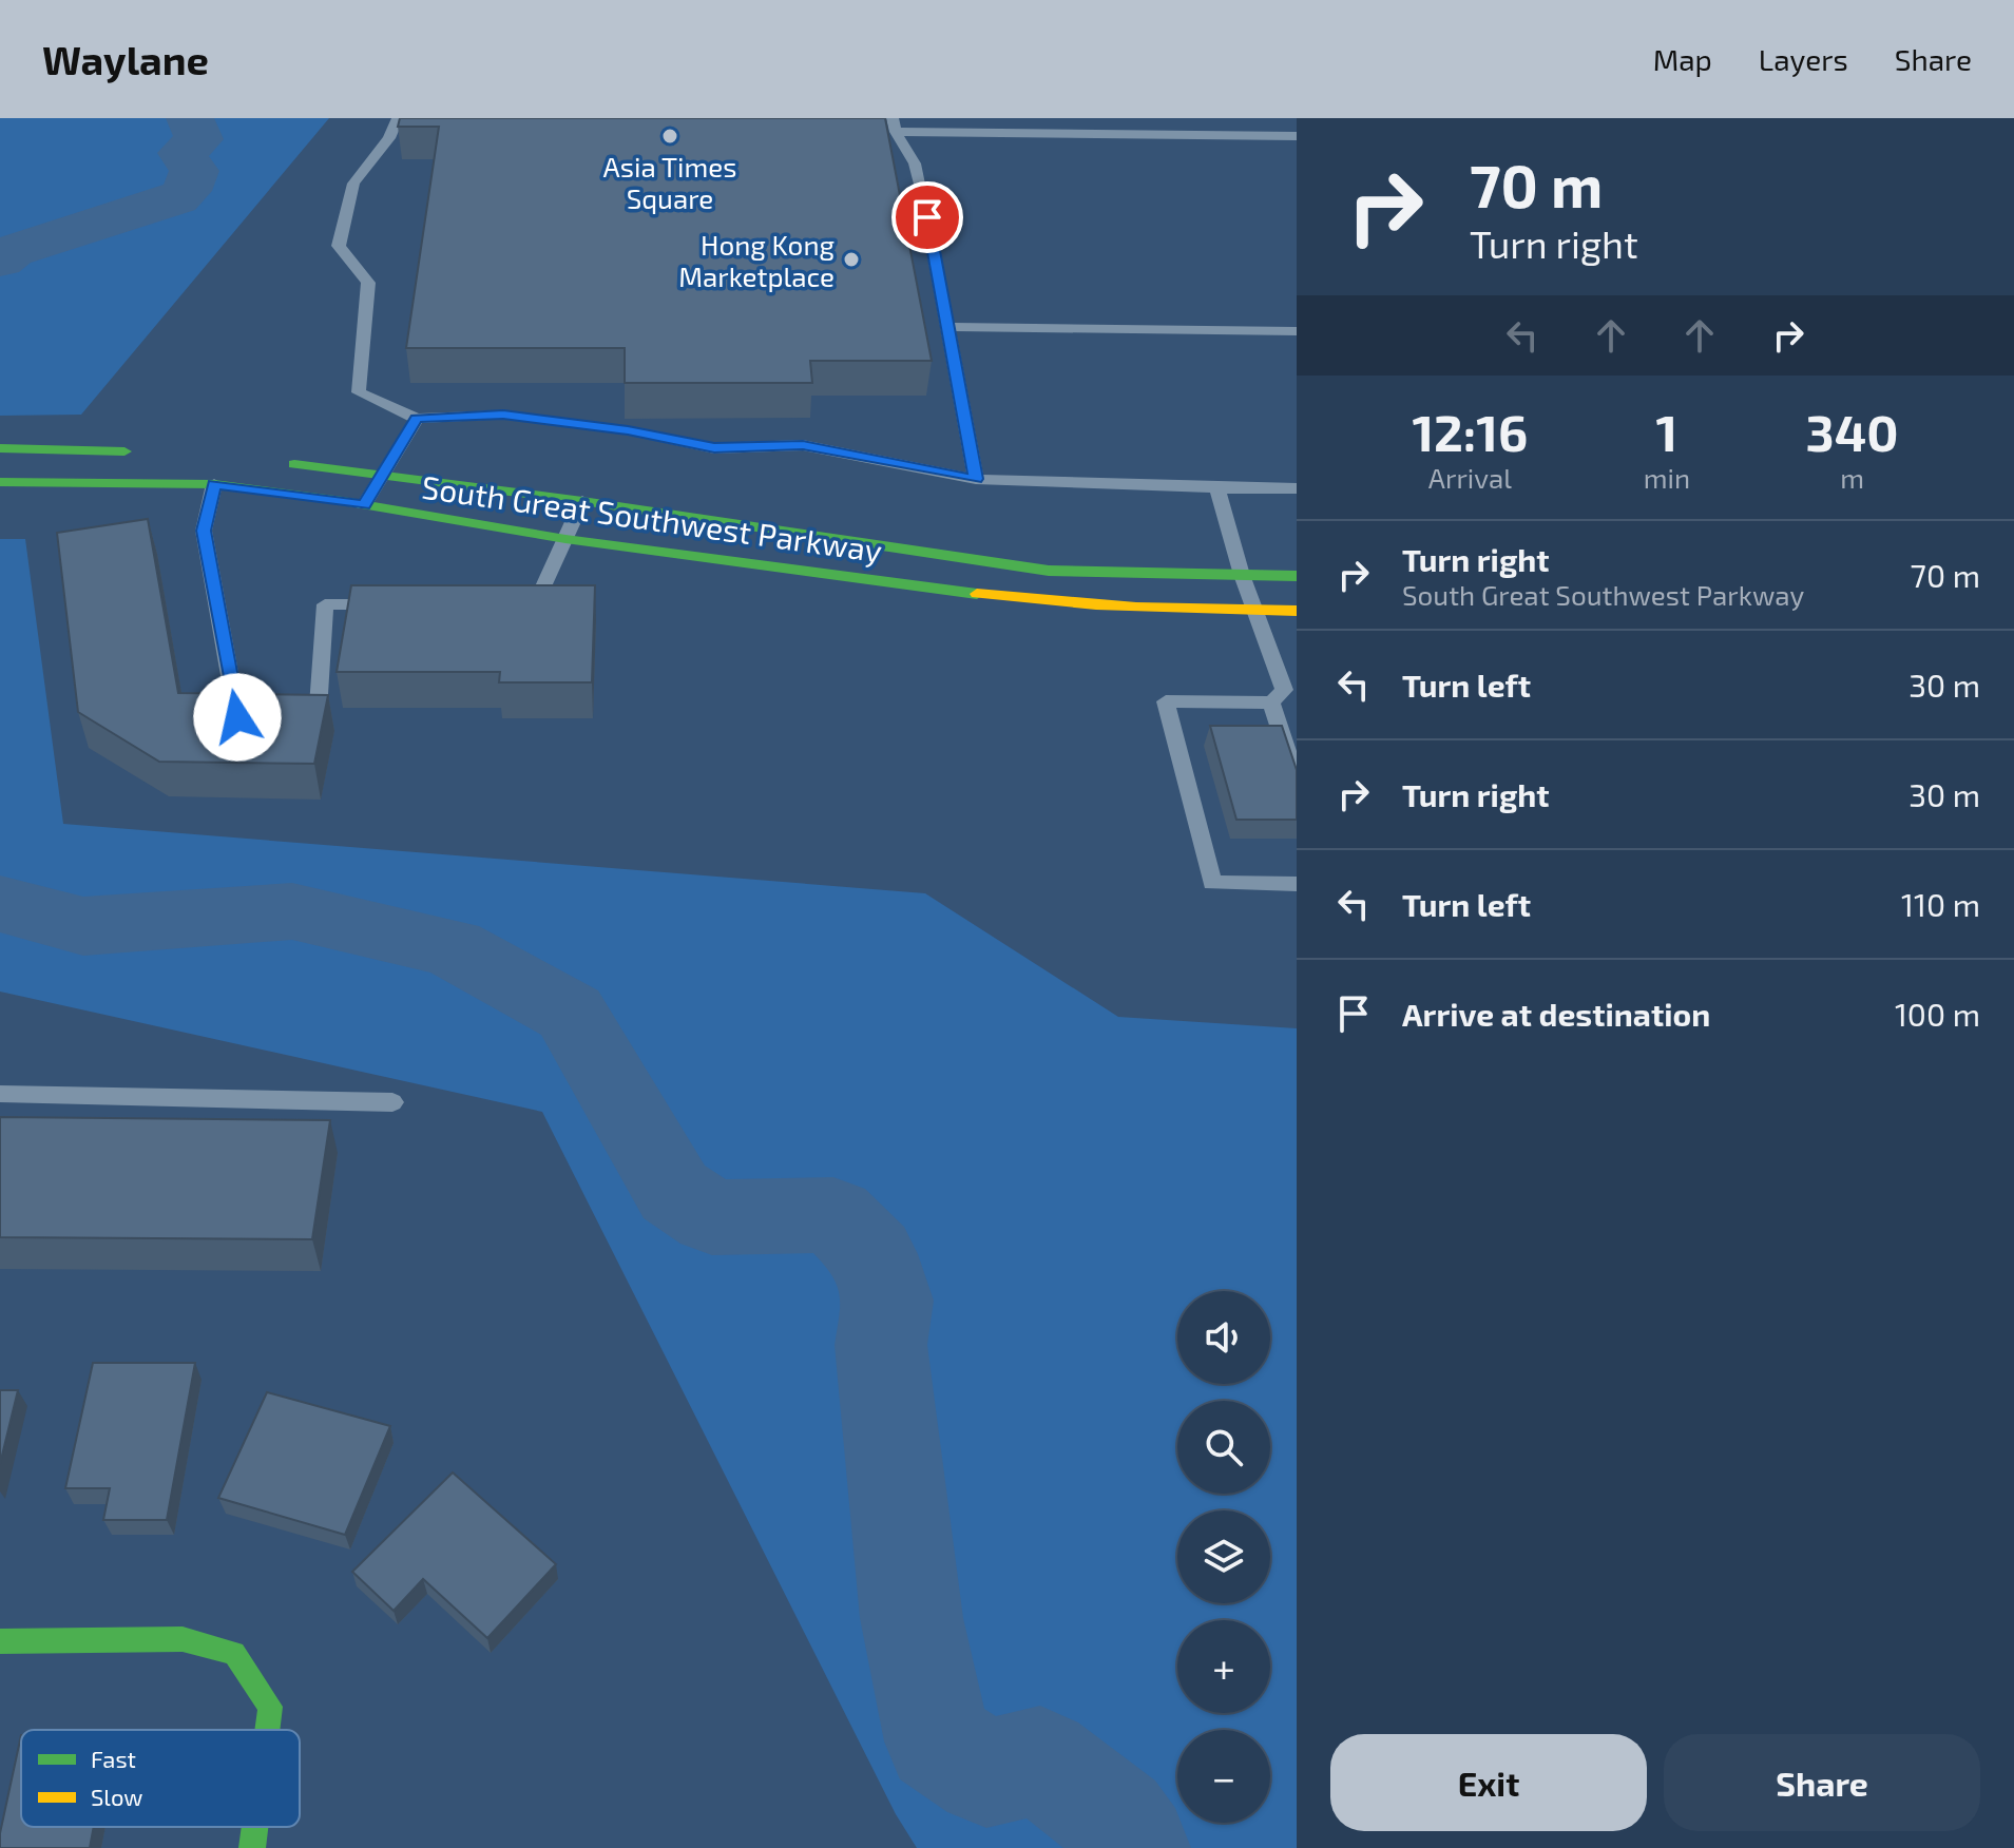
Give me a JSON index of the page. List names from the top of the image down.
{
  "streets": {
    "main road": ["South Great Southwest Parkway"]
  },
  "places": ["Asia Times Square", "Hong Kong Marketplace"],
  "legend": ["Fast", "Slow"],
  "page": {
    "header": "Waylane",
    "nav": ["Map", "Layers", "Share"],
    "turn": ["70 m", "Turn right"],
    "eta": [
      "12:16",
      "Arrival",
      "1",
      "min",
      "340",
      "m"
    ],
    "list": [
      {
        "name": "Turn right",
        "note": "South Great Southwest Parkway",
        "value": "70 m"
      },
      {
        "name": "Turn left",
        "value": "30 m"
      },
      {
        "name": "Turn right",
        "value": "30 m"
      },
      {
        "name": "Turn left",
        "value": "110 m"
      },
      {
        "name": "Arrive at destination",
        "value": "100 m"
      }
    ],
    "map_buttons": ["+", "−"],
    "buttons": ["Exit", "Share"]
  }
}
